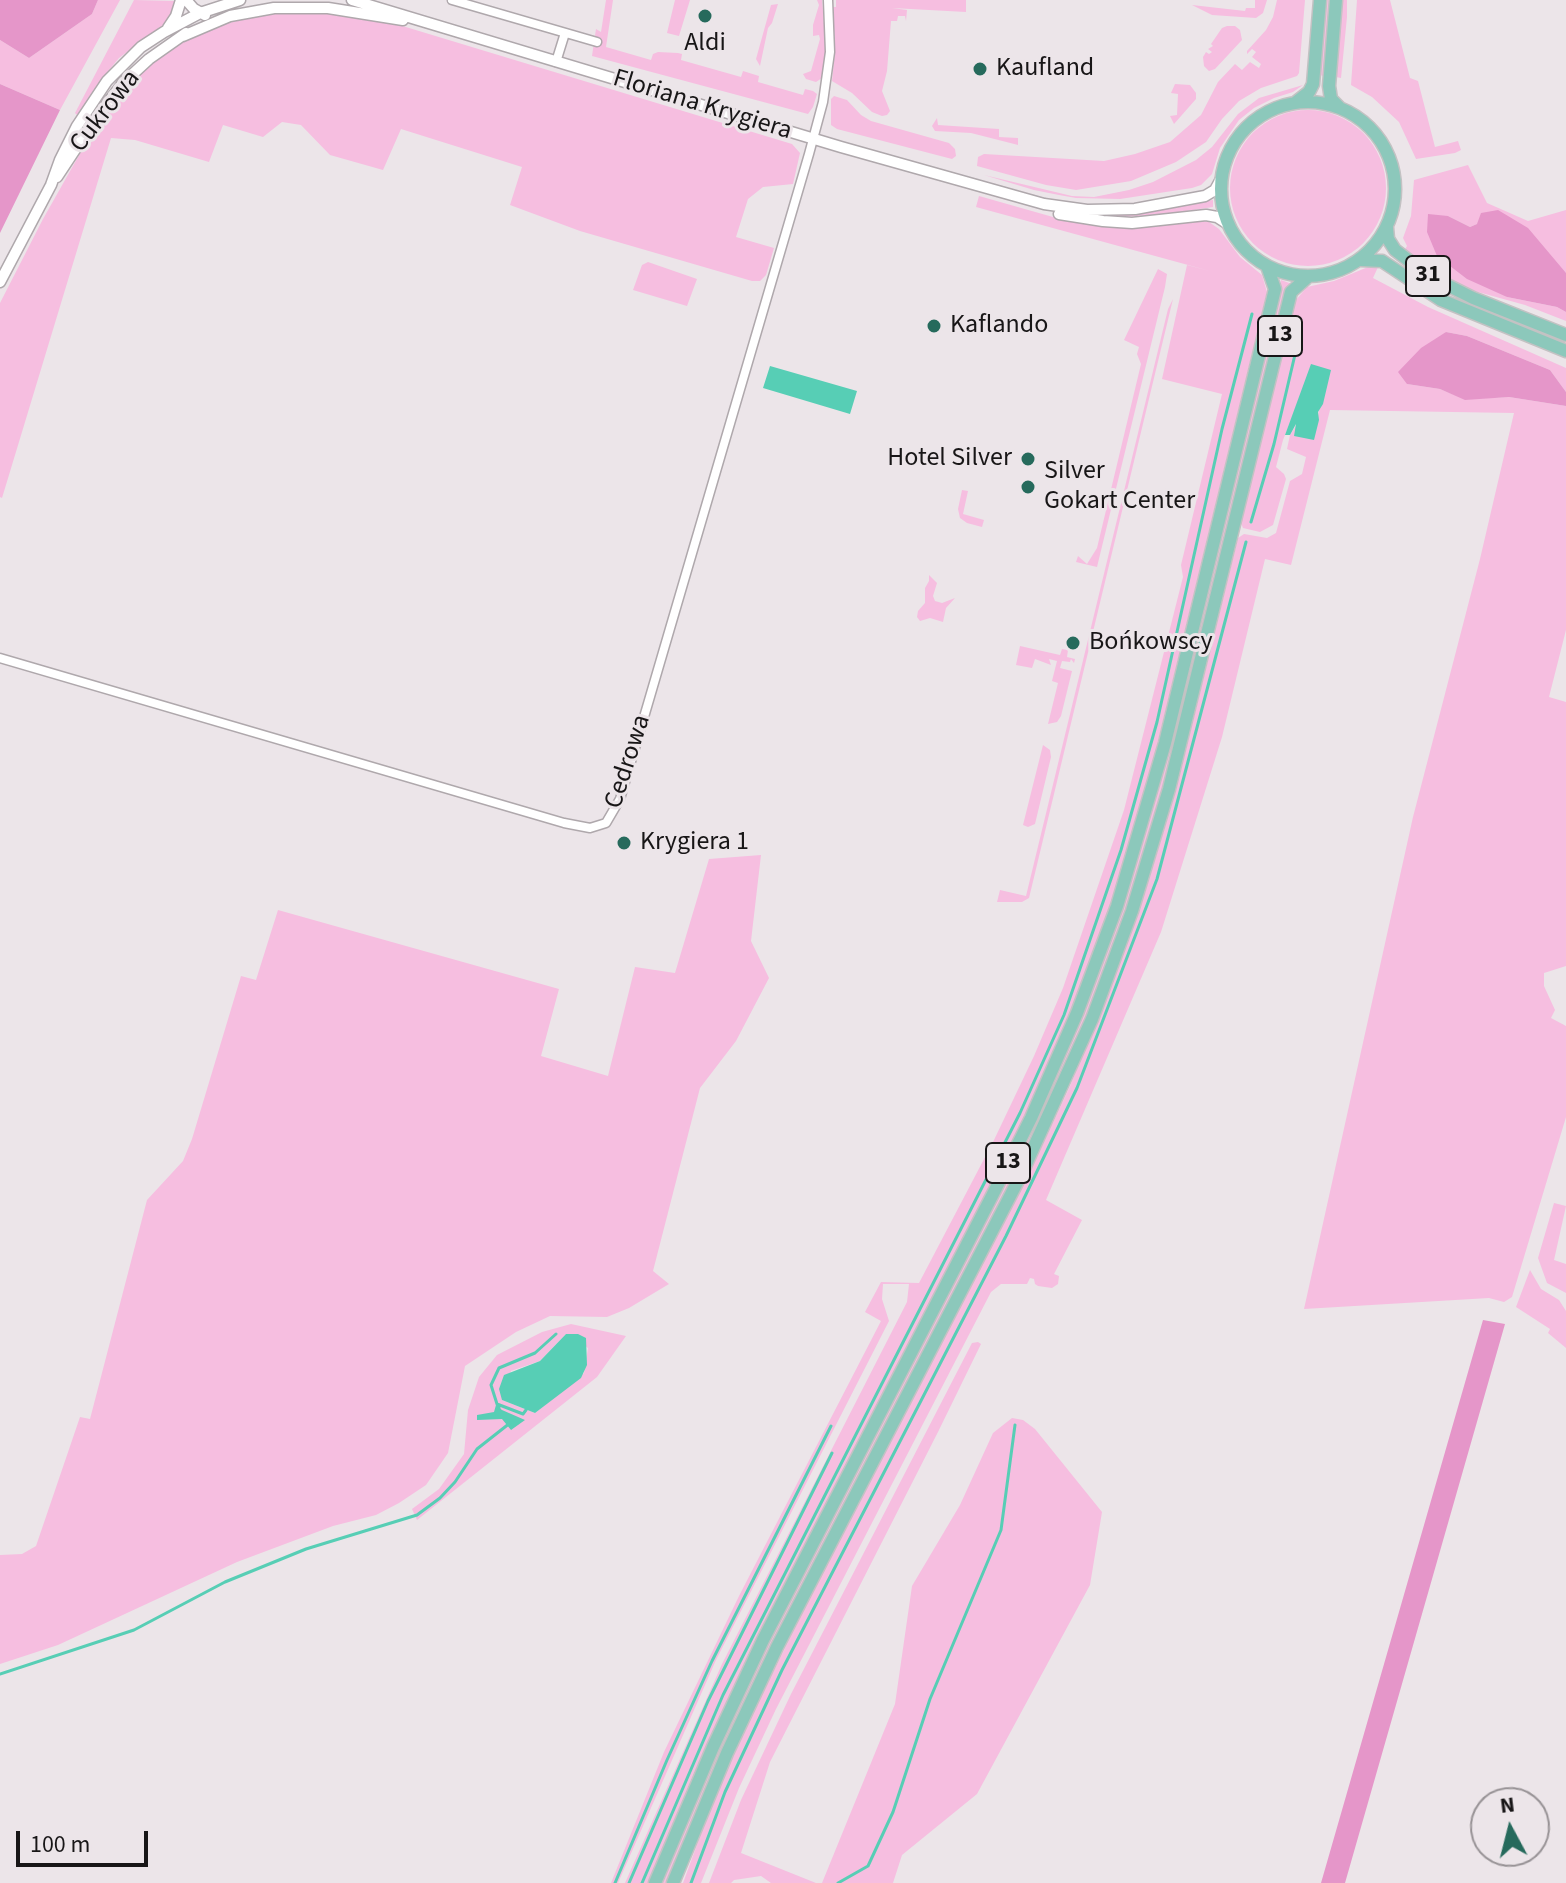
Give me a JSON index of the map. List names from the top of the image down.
{
  "streets": {
    "main road": ["31", "13"],
    "street": ["Floriana Krygiera", "Cukrowa", "Cedrowa"]
  },
  "crossings": [
    ["Floriana Krygiera", "Cukrowa"],
    ["Floriana Krygiera", "31"],
    ["Floriana Krygiera", "13"],
    ["Floriana Krygiera", "Cedrowa"],
    ["31", "13"]
  ],
  "places": [
    "Aldi",
    "Kaufland",
    "Kaflando",
    "Hotel Silver",
    "Silver Gokart Center",
    "Bońkowscy",
    "Krygiera 1"
  ],
  "scale_bar": "100 m",
  "north": "top"
}
